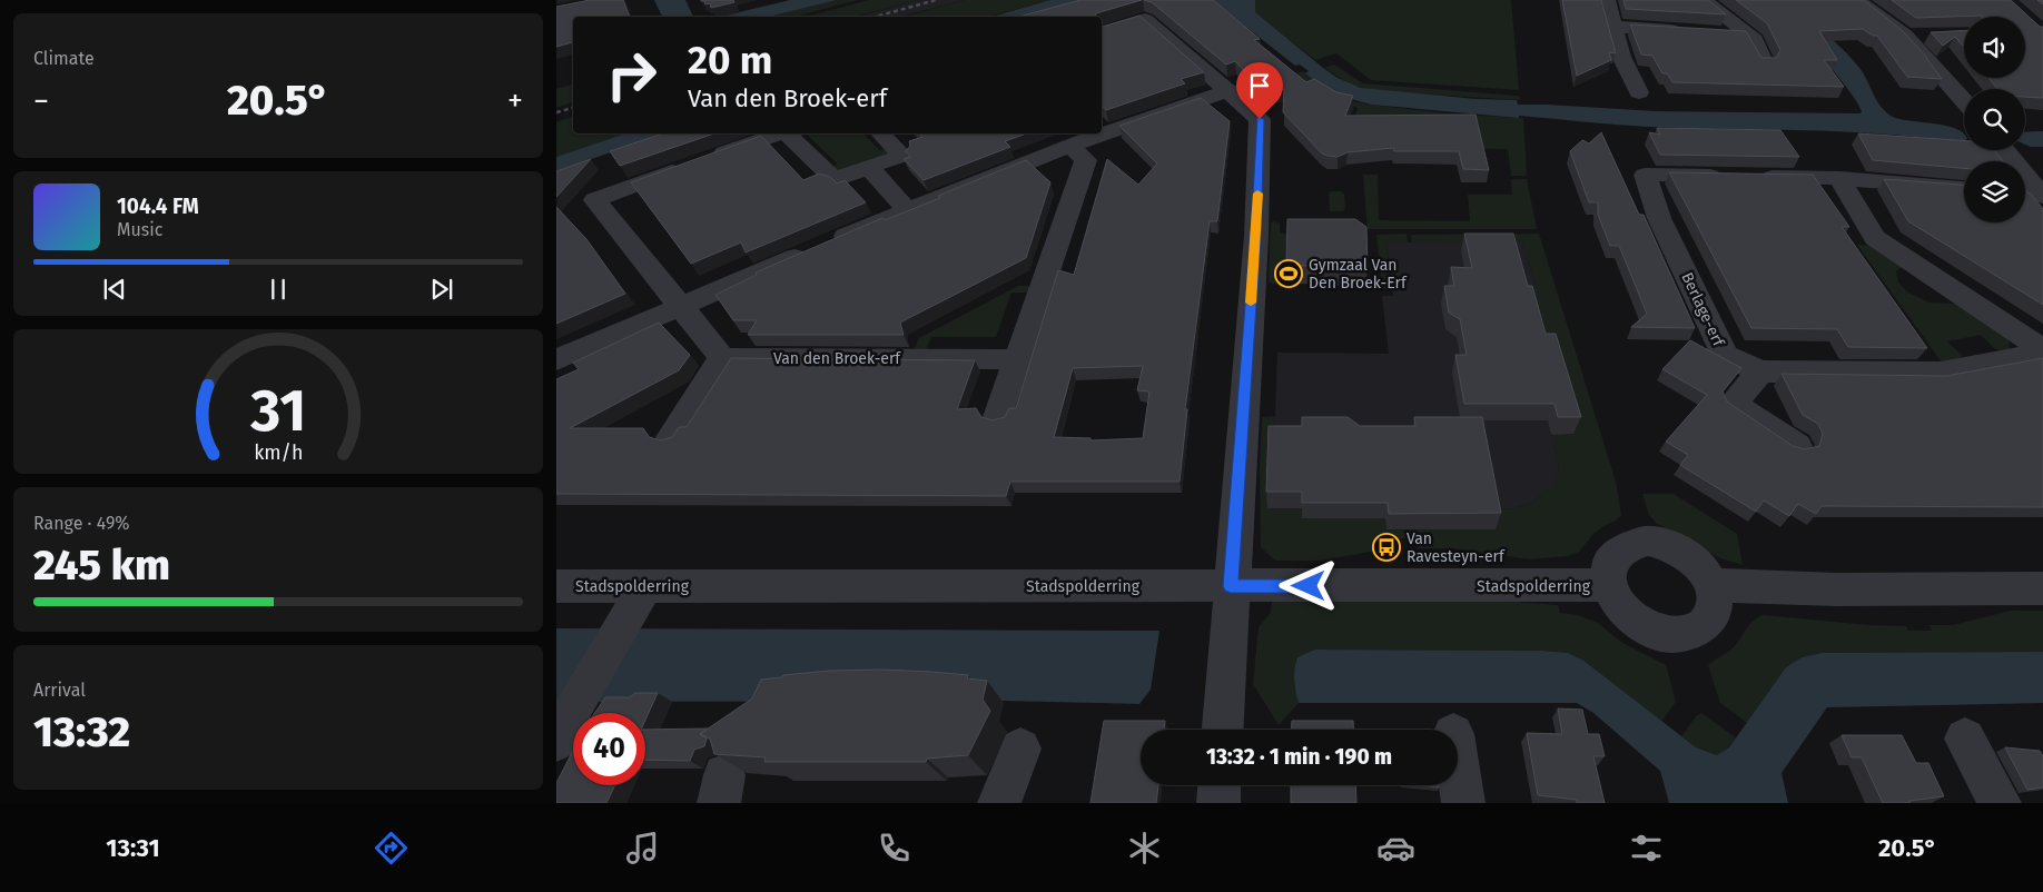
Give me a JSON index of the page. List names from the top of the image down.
{
  "streets": {
    "street": ["Berlage-erf", "Van den Broek-erf", "Stadspolderring"]
  },
  "places": {
    "sports": ["Gymzaal Van Den Broek-Erf"],
    "bus stop": ["Van Ravesteyn-erf"]
  },
  "page": {
    "tile": [
      "Climate",
      ["Range · 49%", "245 km"],
      ["Arrival", "13:32"]
    ],
    "turn": ["20 m", "Van den Broek-erf"],
    "heat": ["−", "20.5°", "+"],
    "song": ["104.4 FM", "Music"],
    "limit": "40",
    "trip": "13:32 · 1 min · 190 m",
    "tabs": ["13:31", "20.5°"],
    "gauge": ["31", "km/h"]
  }
}
